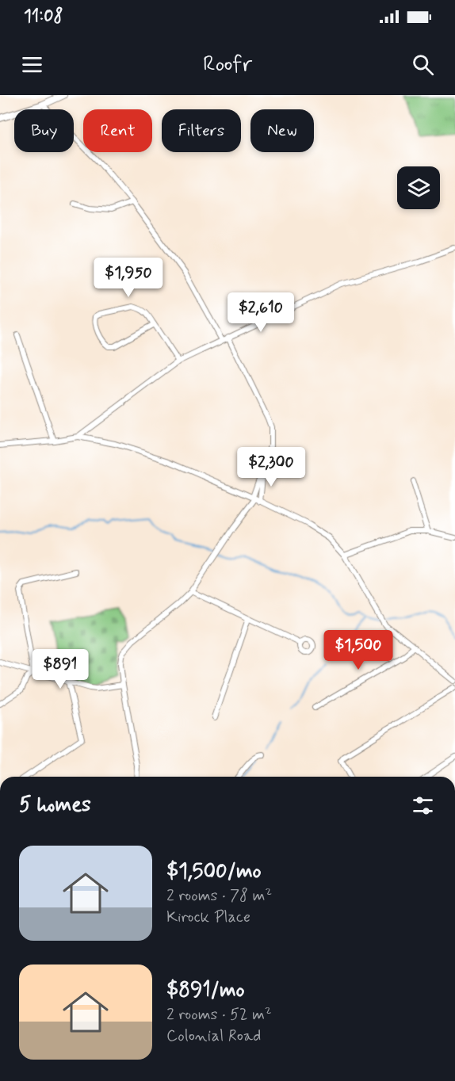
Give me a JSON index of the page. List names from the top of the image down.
{
  "page": {
    "status": "11:08",
    "header": "Roofr",
    "chip": [
      "Buy",
      "Rent",
      "Filters",
      "New"
    ],
    "price": [
      "$1,950",
      "$2,610",
      "$2,300",
      "$1,500",
      "$891"
    ],
    "heading": "5 homes",
    "list": [
      {
        "name": "$1,500/mo",
        "note": "2 rooms · 78 m² · Kirock Place"
      },
      {
        "name": "$891/mo",
        "note": "2 rooms · 52 m² · Colonial Road"
      }
    ]
  }
}
